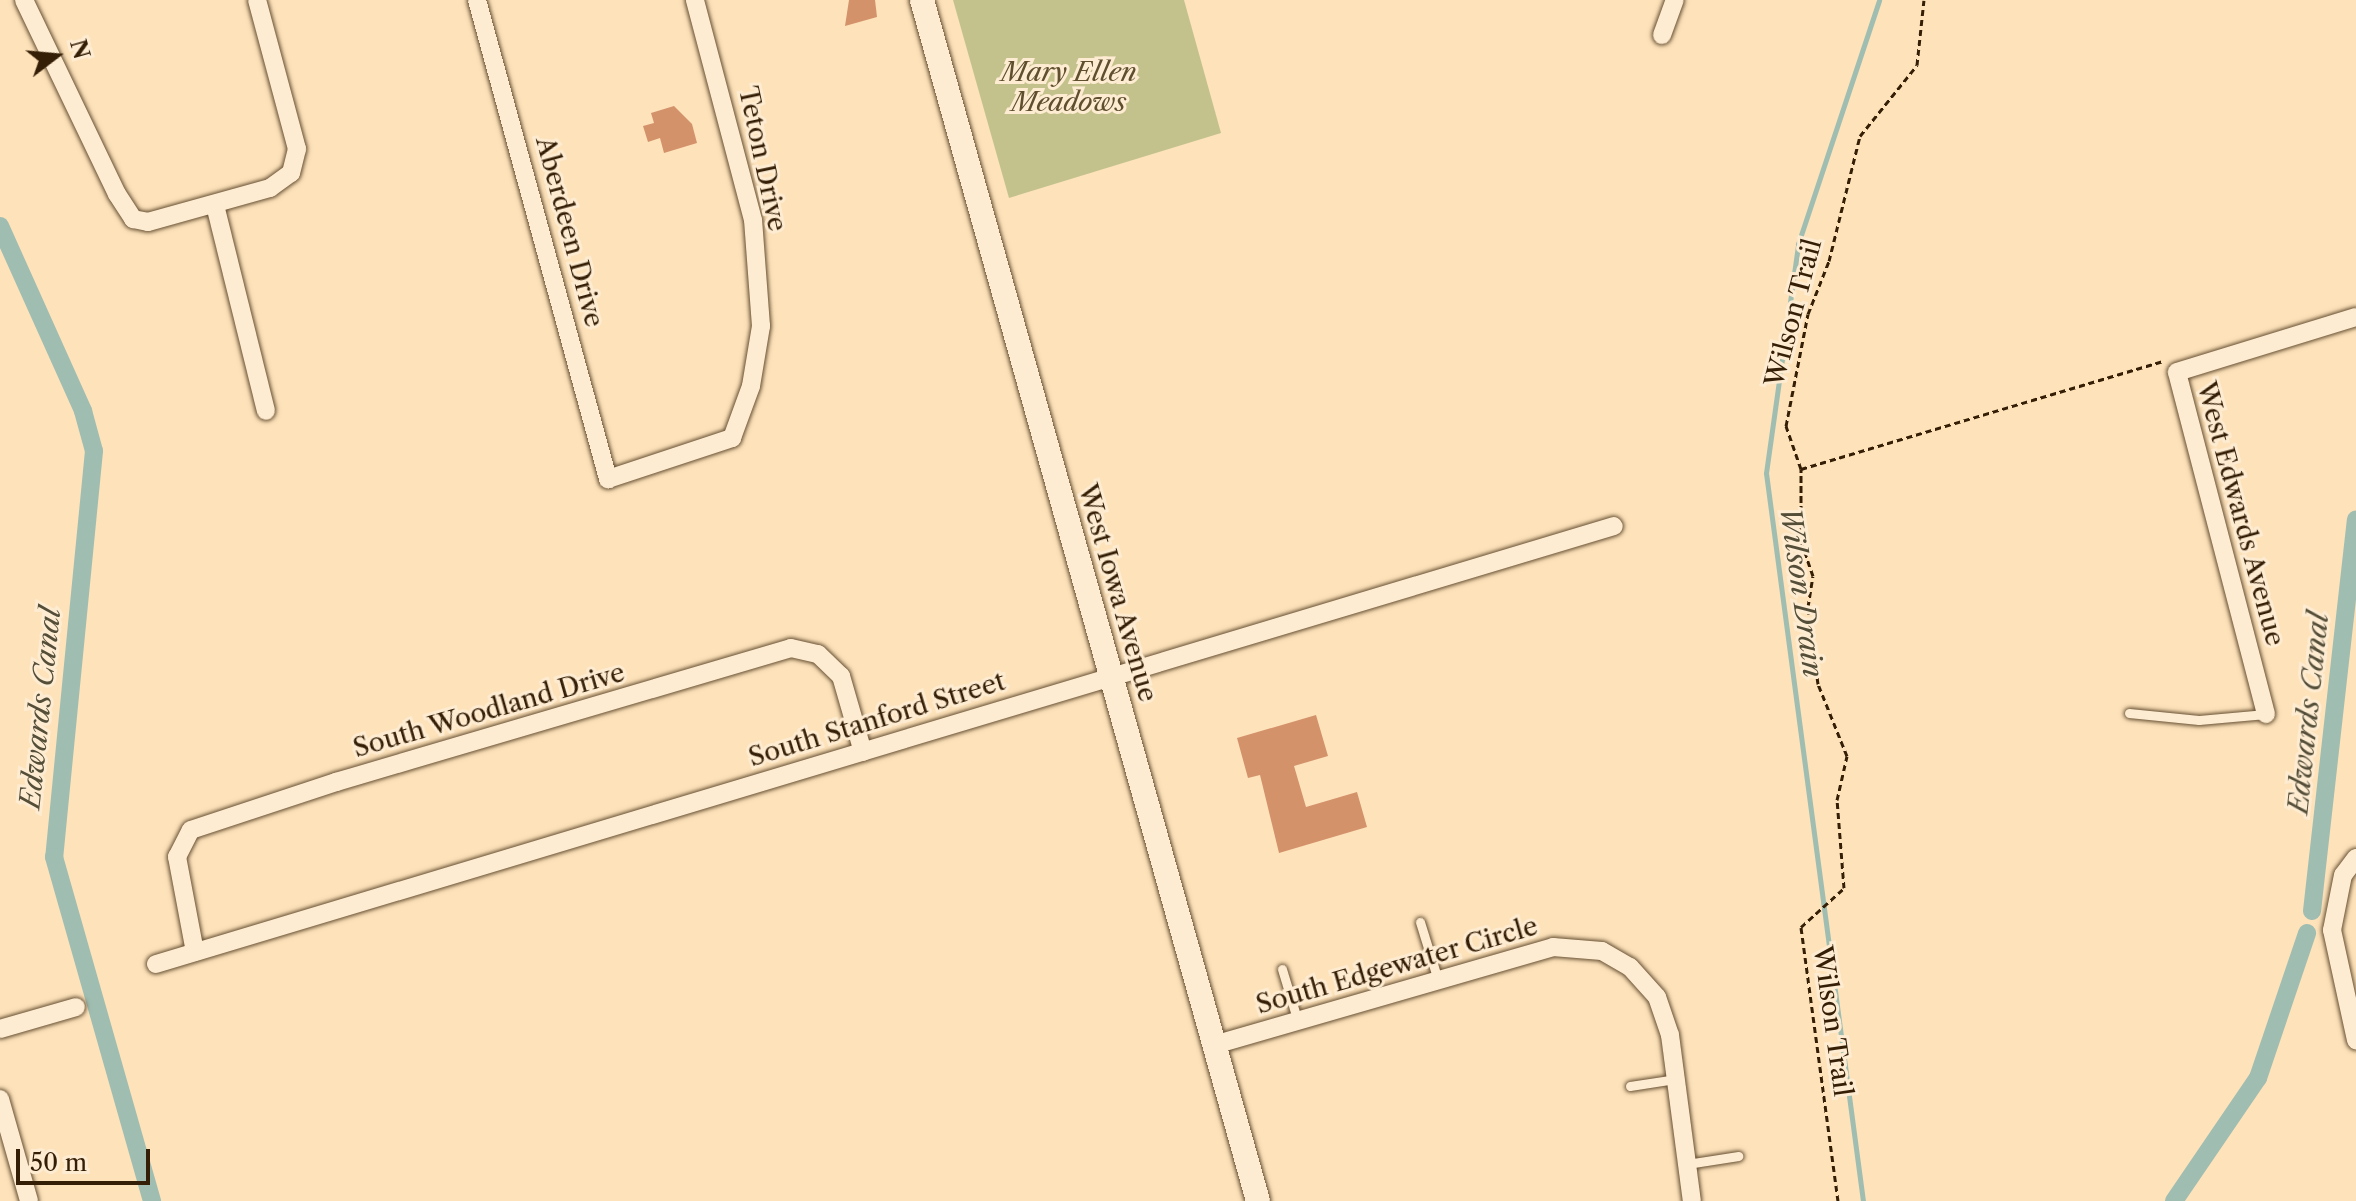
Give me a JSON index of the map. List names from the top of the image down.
{
  "streets": {
    "street": [
      "Teton Drive",
      "Aberdeen Drive",
      "West Edwards Avenue",
      "West Iowa Avenue",
      "South Woodland Drive",
      "South Stanford Street",
      "South Edgewater Circle"
    ],
    "path": ["Wilson Trail"]
  },
  "crossings": [
    ["Teton Drive", "Aberdeen Drive"],
    ["West Iowa Avenue", "South Stanford Street"],
    ["West Iowa Avenue", "South Edgewater Circle"],
    ["South Woodland Drive", "South Stanford Street"]
  ],
  "water": ["Wilson Drain", "Edwards Canal"],
  "parks": ["Mary Ellen Meadows"],
  "scale_bar": "50 m",
  "north": "right"
}
